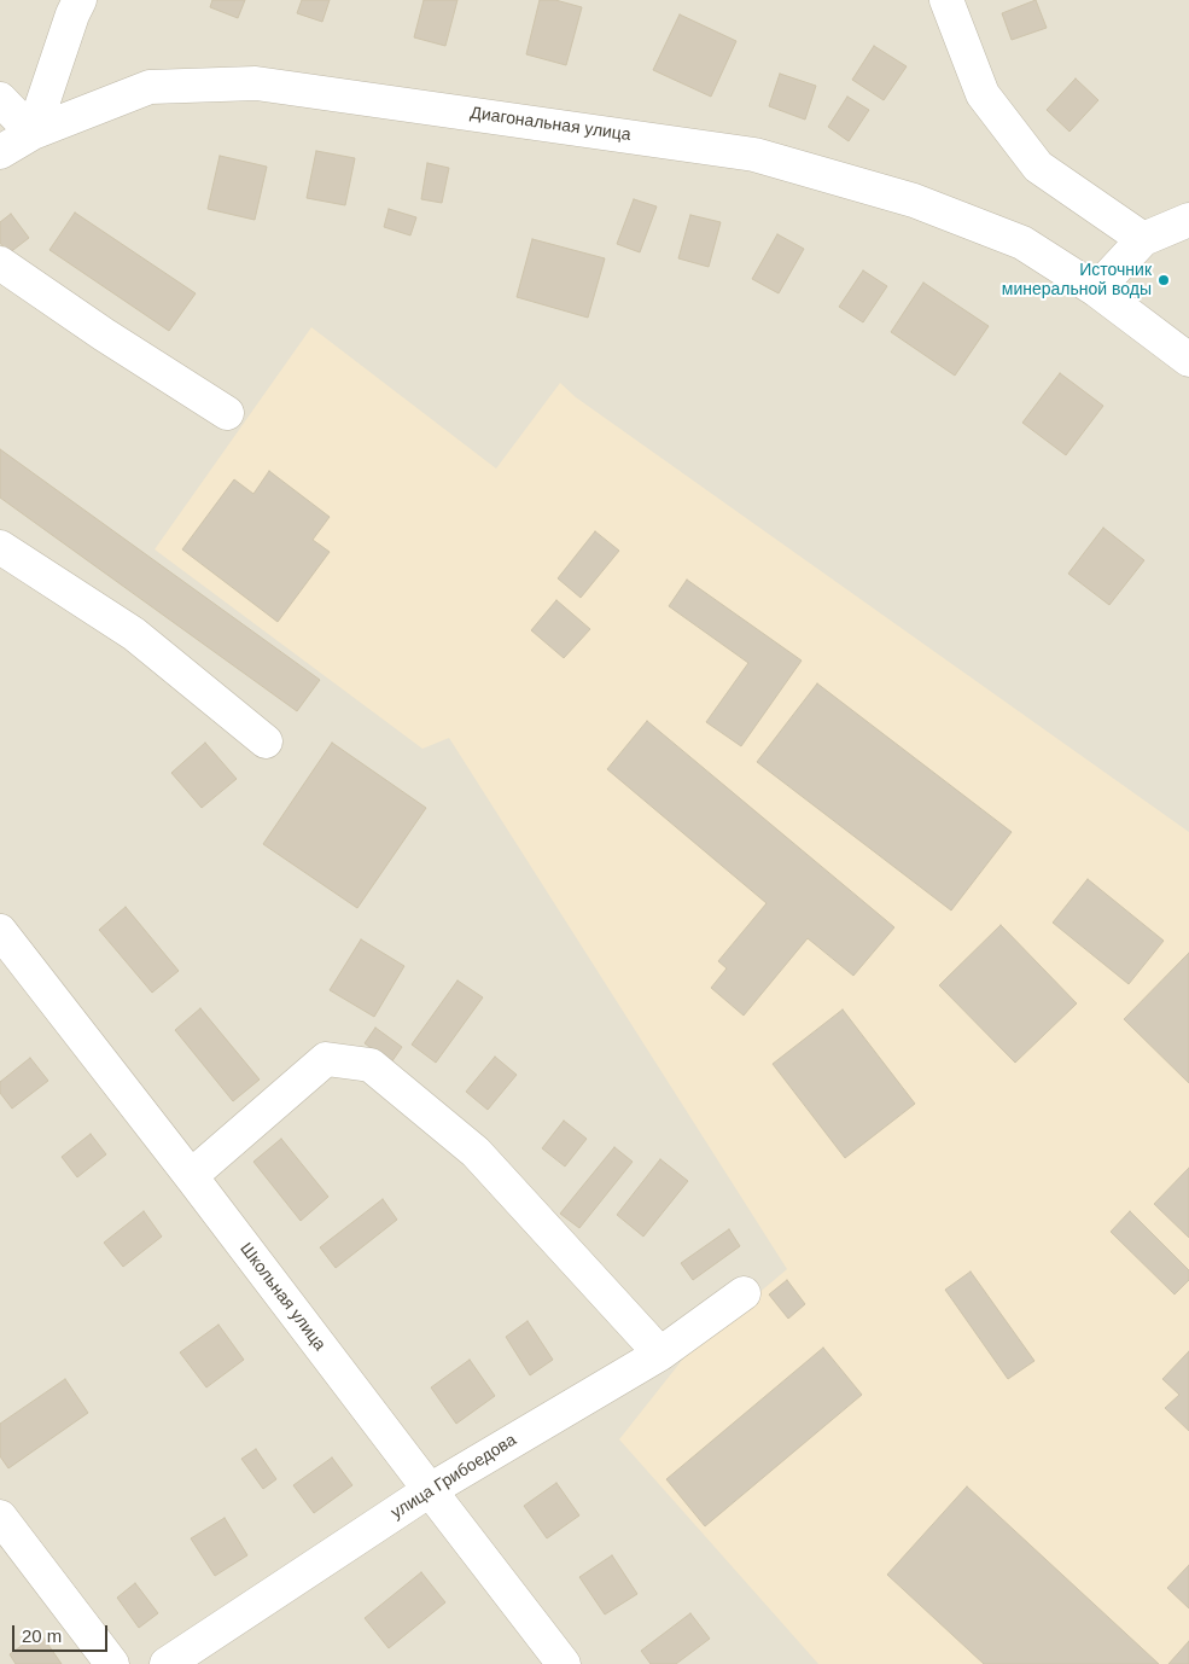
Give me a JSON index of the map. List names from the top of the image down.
{
  "streets": {
    "street": ["Диагональная улица", "Школьная улица", "улица Грибоедова"]
  },
  "crossings": [
    ["Школьная улица", "улица Грибоедова"]
  ],
  "places": ["Источник минеральной воды"],
  "scale_bar": "20 m"
}
